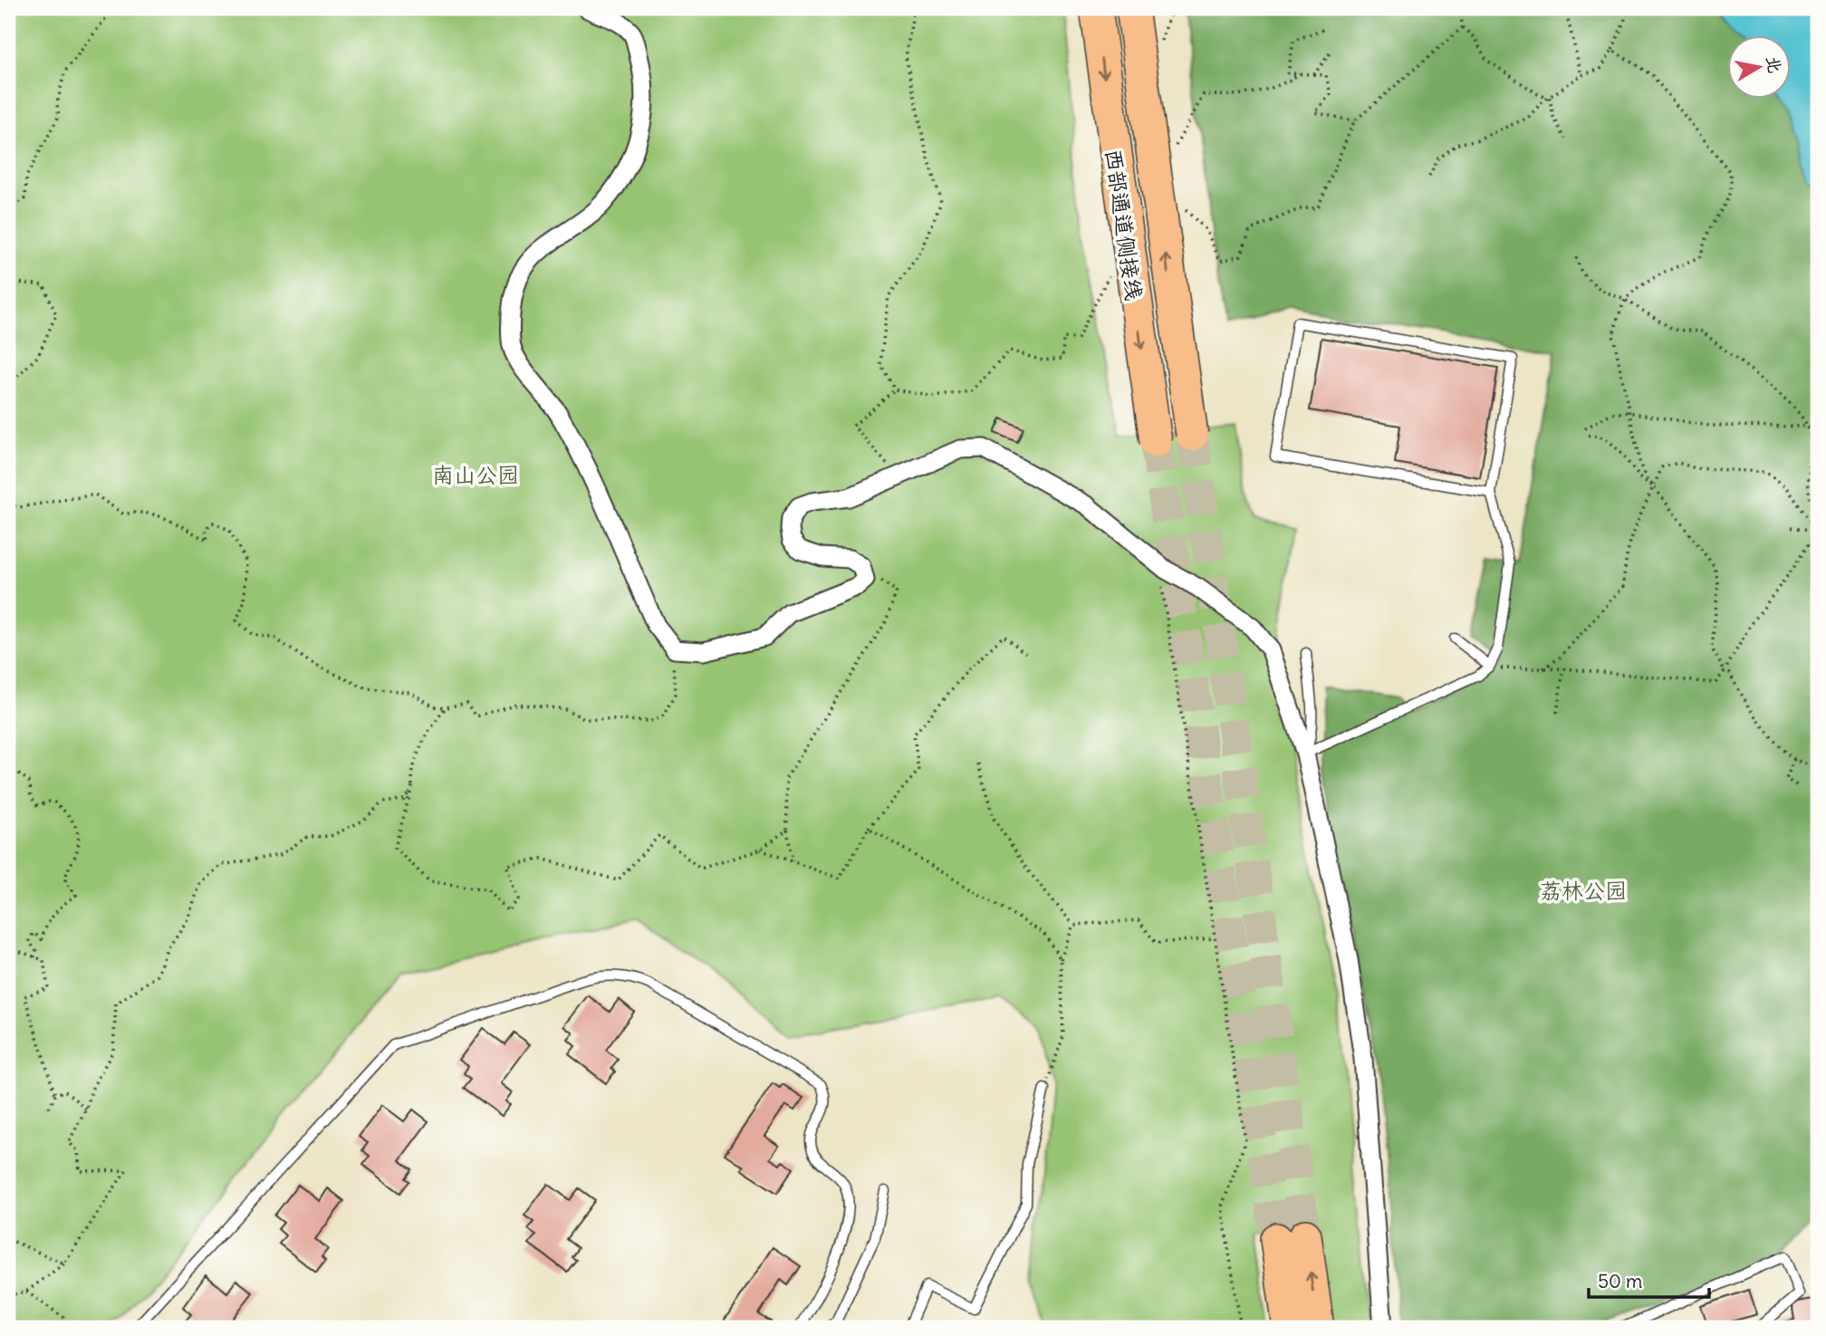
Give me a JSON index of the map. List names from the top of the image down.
{
  "streets": {
    "highway": ["西部通道侧接线"]
  },
  "parks": ["南山公园", "荔林公园"],
  "scale_bar": "50 m",
  "north": "right"
}
